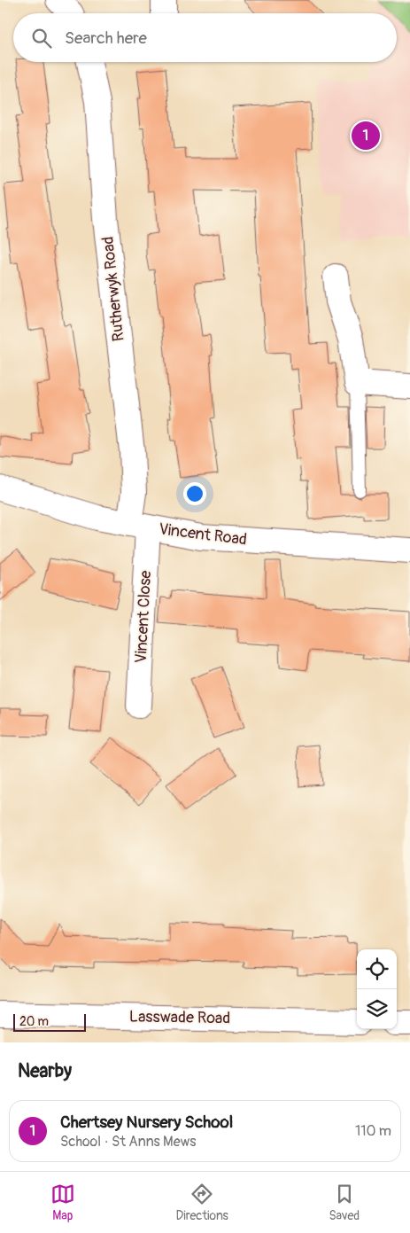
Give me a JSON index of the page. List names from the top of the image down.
{
  "streets": {
    "street": [
      "Rutherwyk Road",
      "Vincent Road",
      "Vincent Close",
      "Lasswade Road"
    ]
  },
  "crossings": [
    ["Rutherwyk Road", "Vincent Road"],
    ["Rutherwyk Road", "Vincent Close"],
    ["Vincent Road", "Vincent Close"]
  ],
  "scale_bar": "20 m",
  "page": {
    "search": "Search here",
    "pins": "1",
    "scale": "20 m",
    "heading": "Nearby",
    "list": [
      {
        "mark": "1",
        "name": "Chertsey Nursery School",
        "note": "School · St Anns Mews",
        "value": "110 m"
      }
    ],
    "nav": ["Map", "Directions", "Saved"]
  }
}
